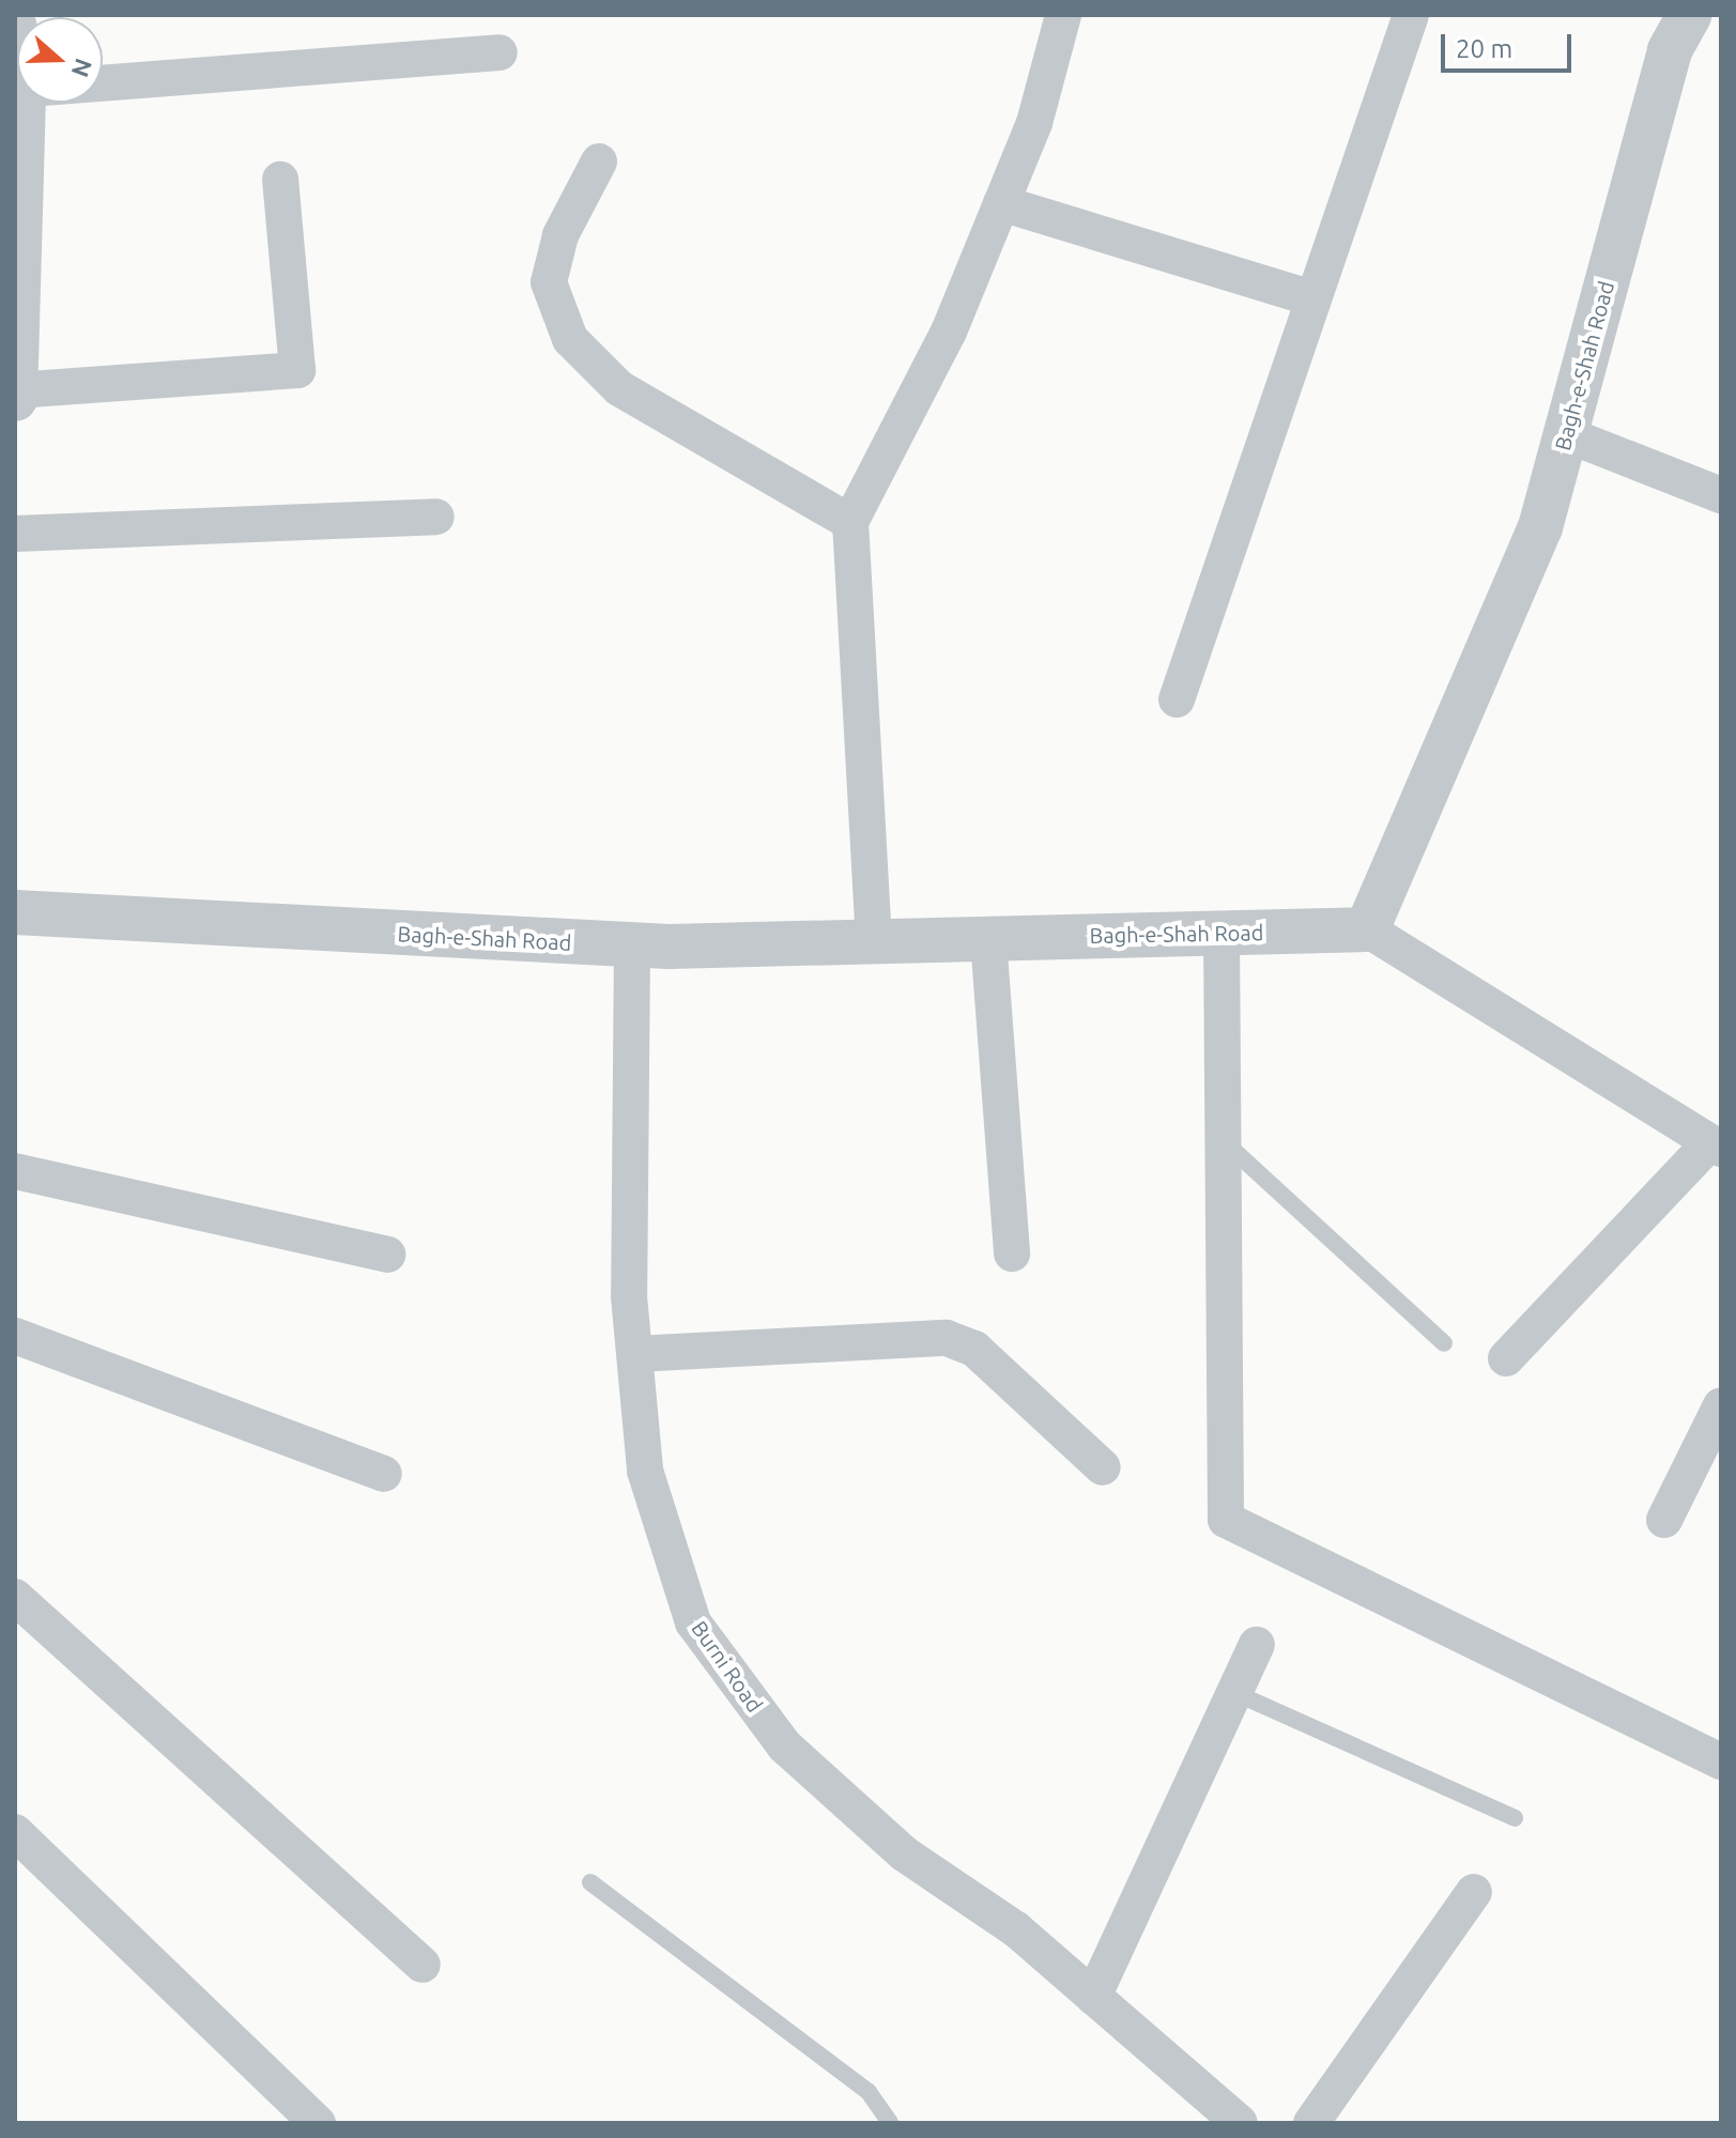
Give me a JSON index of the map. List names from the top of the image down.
{
  "streets": {
    "street": ["Bagh-e-Shah Road", "Burni Road"]
  },
  "crossings": [
    ["Bagh-e-Shah Road", "Burni Road"]
  ],
  "scale_bar": "20 m",
  "north": "right"
}
